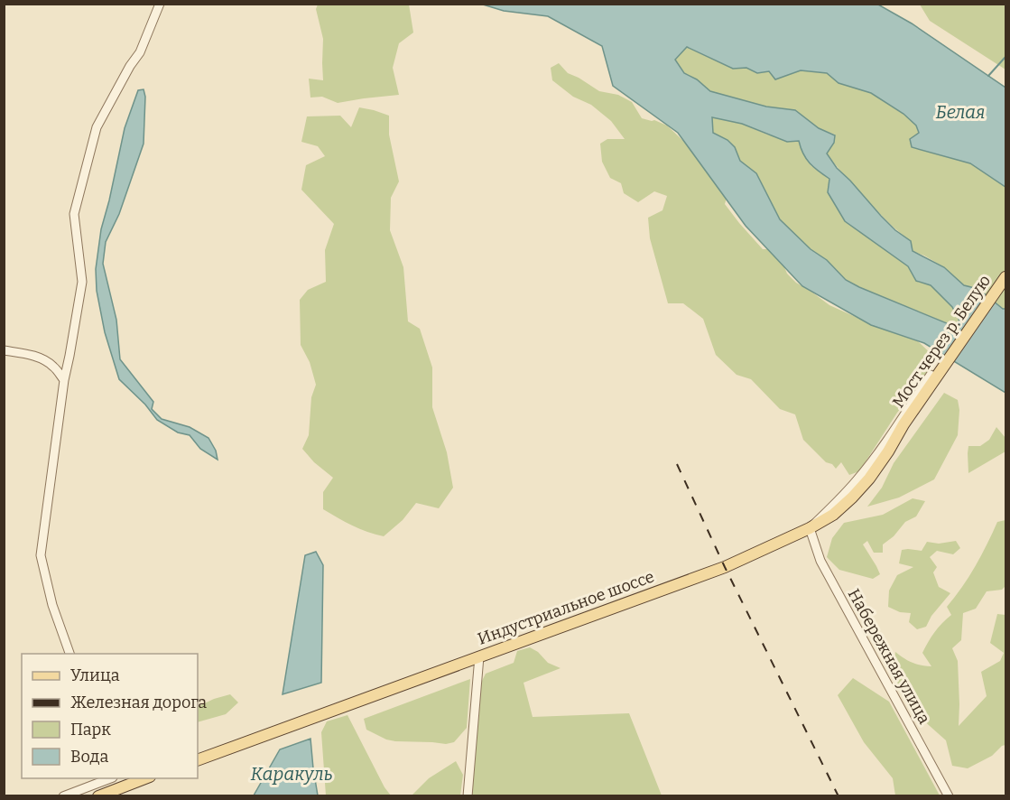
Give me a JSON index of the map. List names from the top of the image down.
{
  "streets": {
    "main road": ["Мост через р. Белую", "Индустриальное шоссе"],
    "street": ["Набережная улица"]
  },
  "crossings": [
    ["Мост через р. Белую", "Индустриальное шоссе"],
    ["Индустриальное шоссе", "Набережная улица"]
  ],
  "water": ["Белая", "Каракуль"],
  "legend": [
    "Улица",
    "Железная дорога",
    "Парк",
    "Вода"
  ]
}
